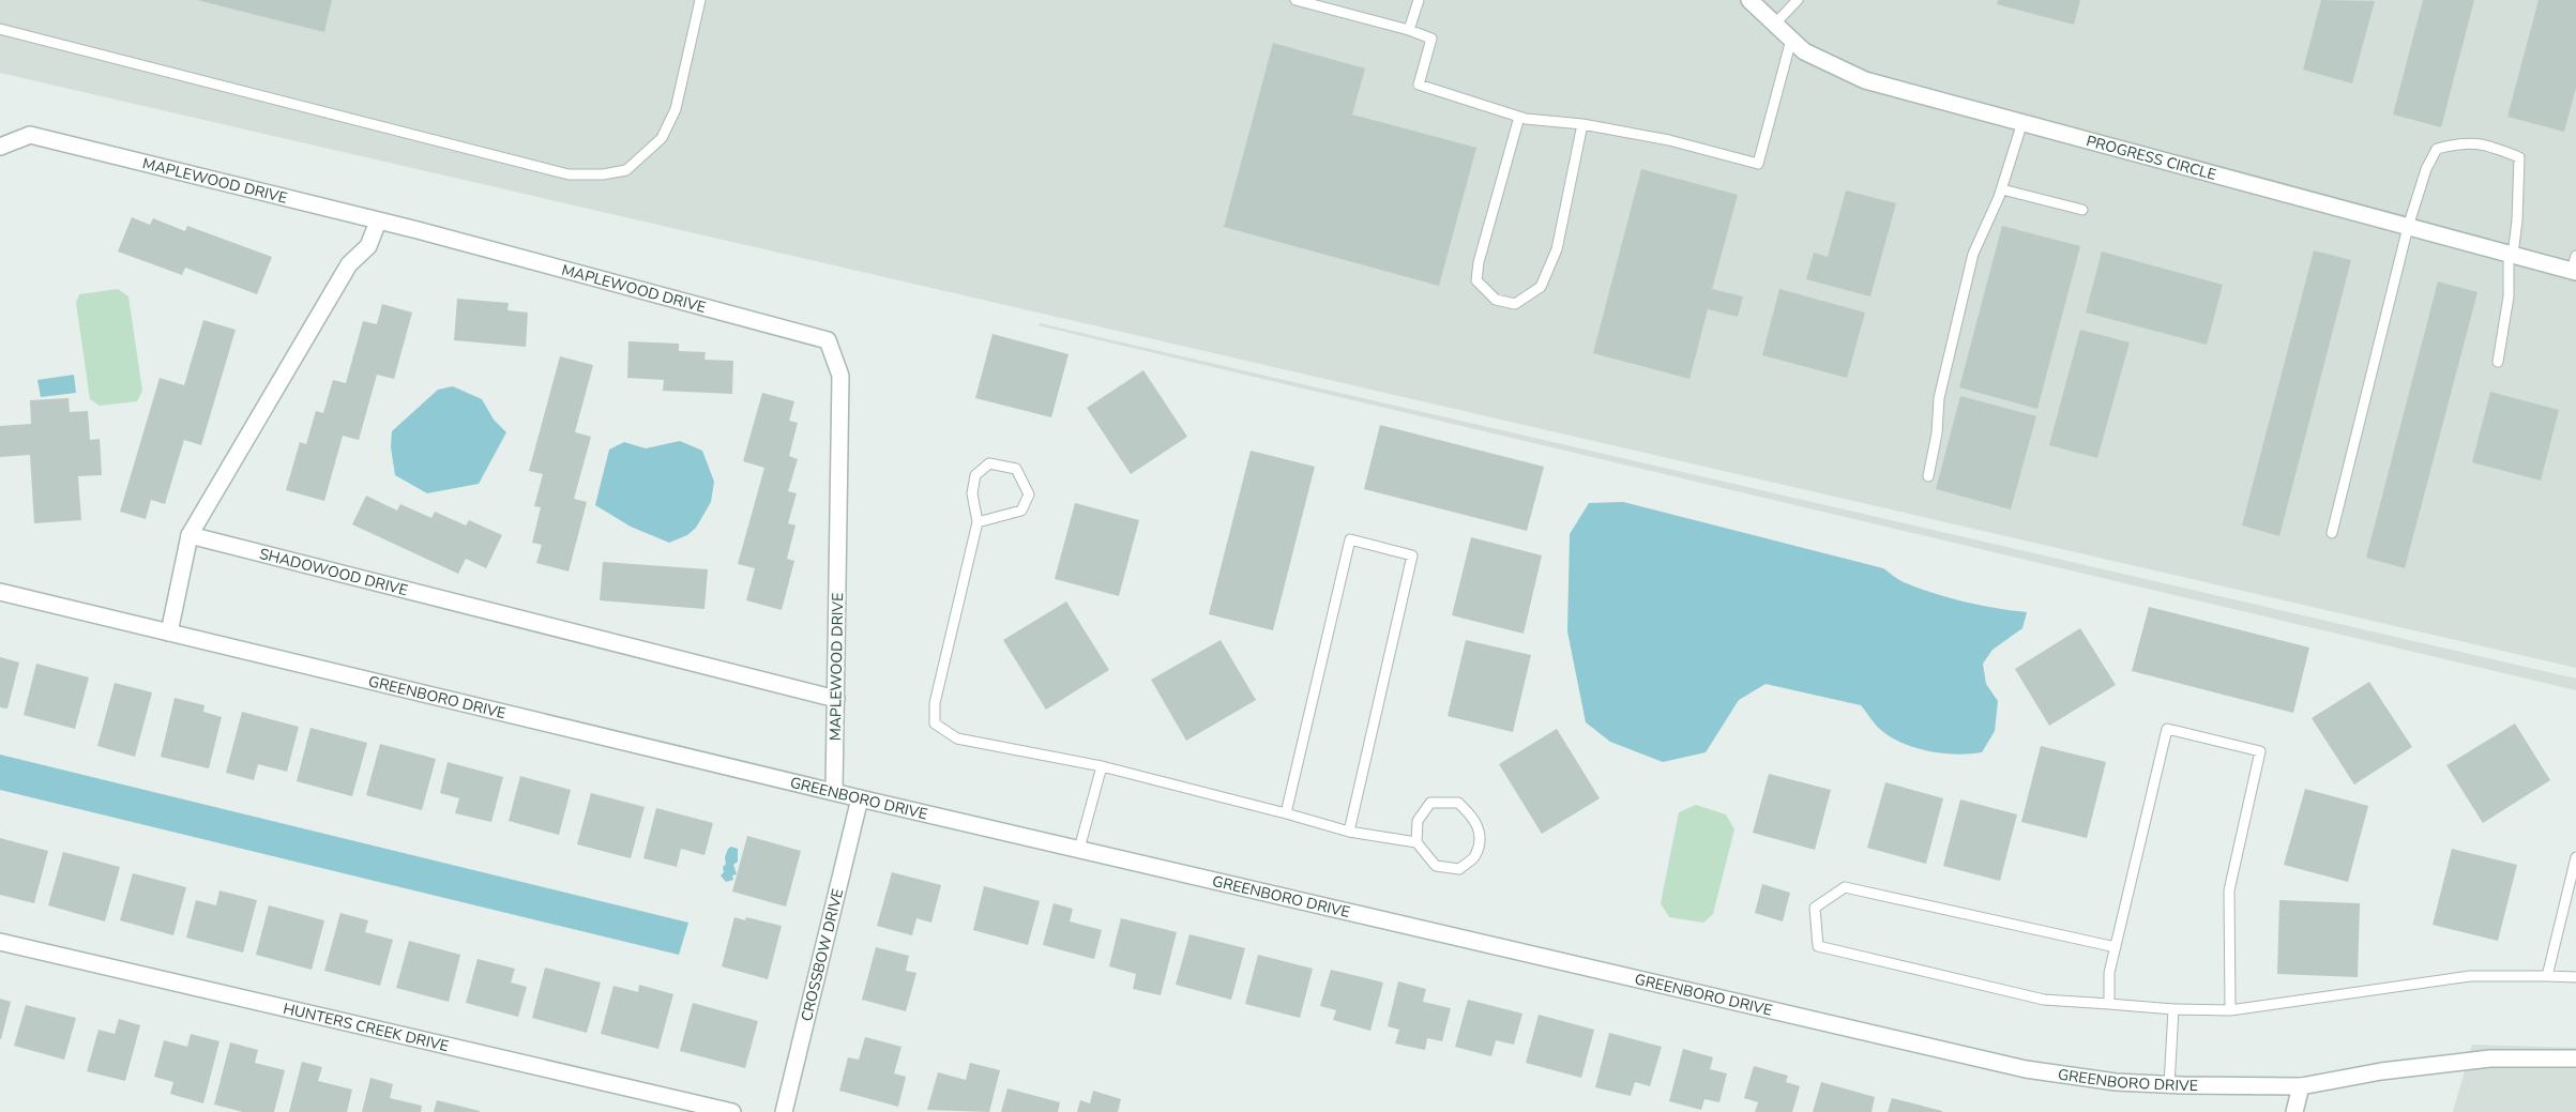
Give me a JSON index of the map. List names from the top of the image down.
{
  "streets": {
    "street": [
      "PROGRESS CIRCLE",
      "MAPLEWOOD DRIVE",
      "SHADOWOOD DRIVE",
      "GREENBORO DRIVE",
      "CROSSBOW DRIVE",
      "HUNTERS CREEK DRIVE"
    ]
  },
  "crossings": [
    ["MAPLEWOOD DRIVE", "SHADOWOOD DRIVE"],
    ["MAPLEWOOD DRIVE", "GREENBORO DRIVE"],
    ["GREENBORO DRIVE", "CROSSBOW DRIVE"]
  ]
}
